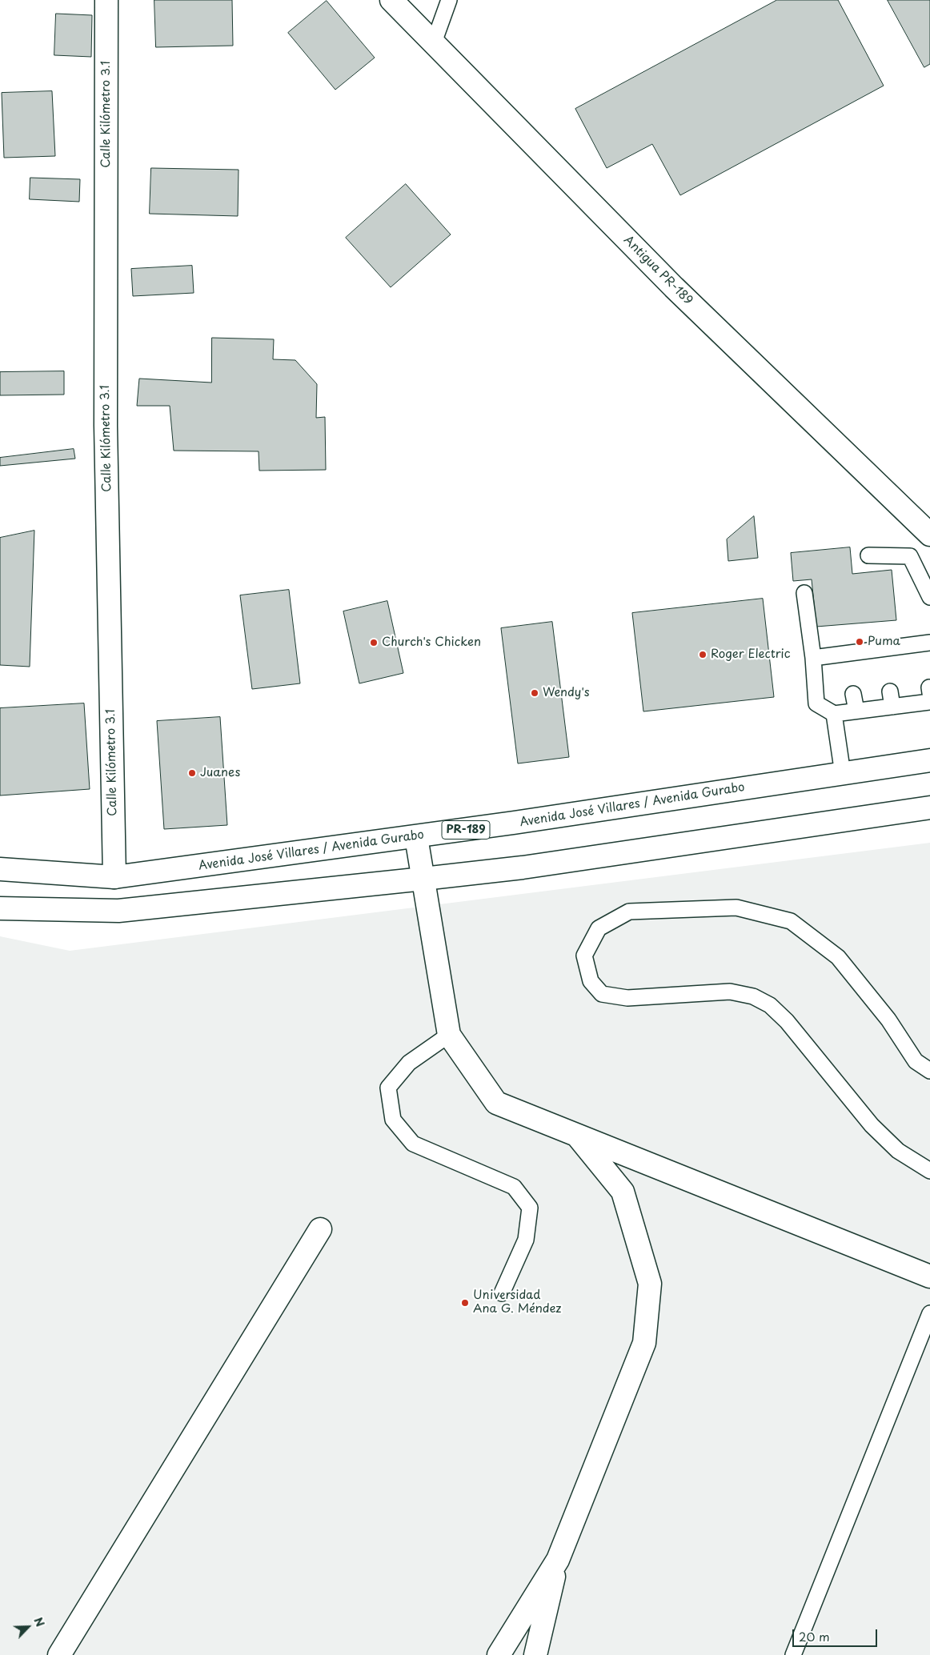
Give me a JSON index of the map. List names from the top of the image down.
{
  "streets": {
    "street": [
      "Calle Kilómetro 3.1",
      "Antigua PR-189",
      "Avenida José Villares / Avenida Gurabo",
      "PR-189"
    ]
  },
  "crossings": [
    ["Calle Kilómetro 3.1", "Avenida José Villares / Avenida Gurabo"]
  ],
  "places": [
    "Puma",
    "Church's Chicken",
    "Roger Electric",
    "Wendy's",
    "Juanes",
    "Universidad Ana G. Méndez"
  ],
  "scale_bar": "20 m",
  "north": "top right"
}
